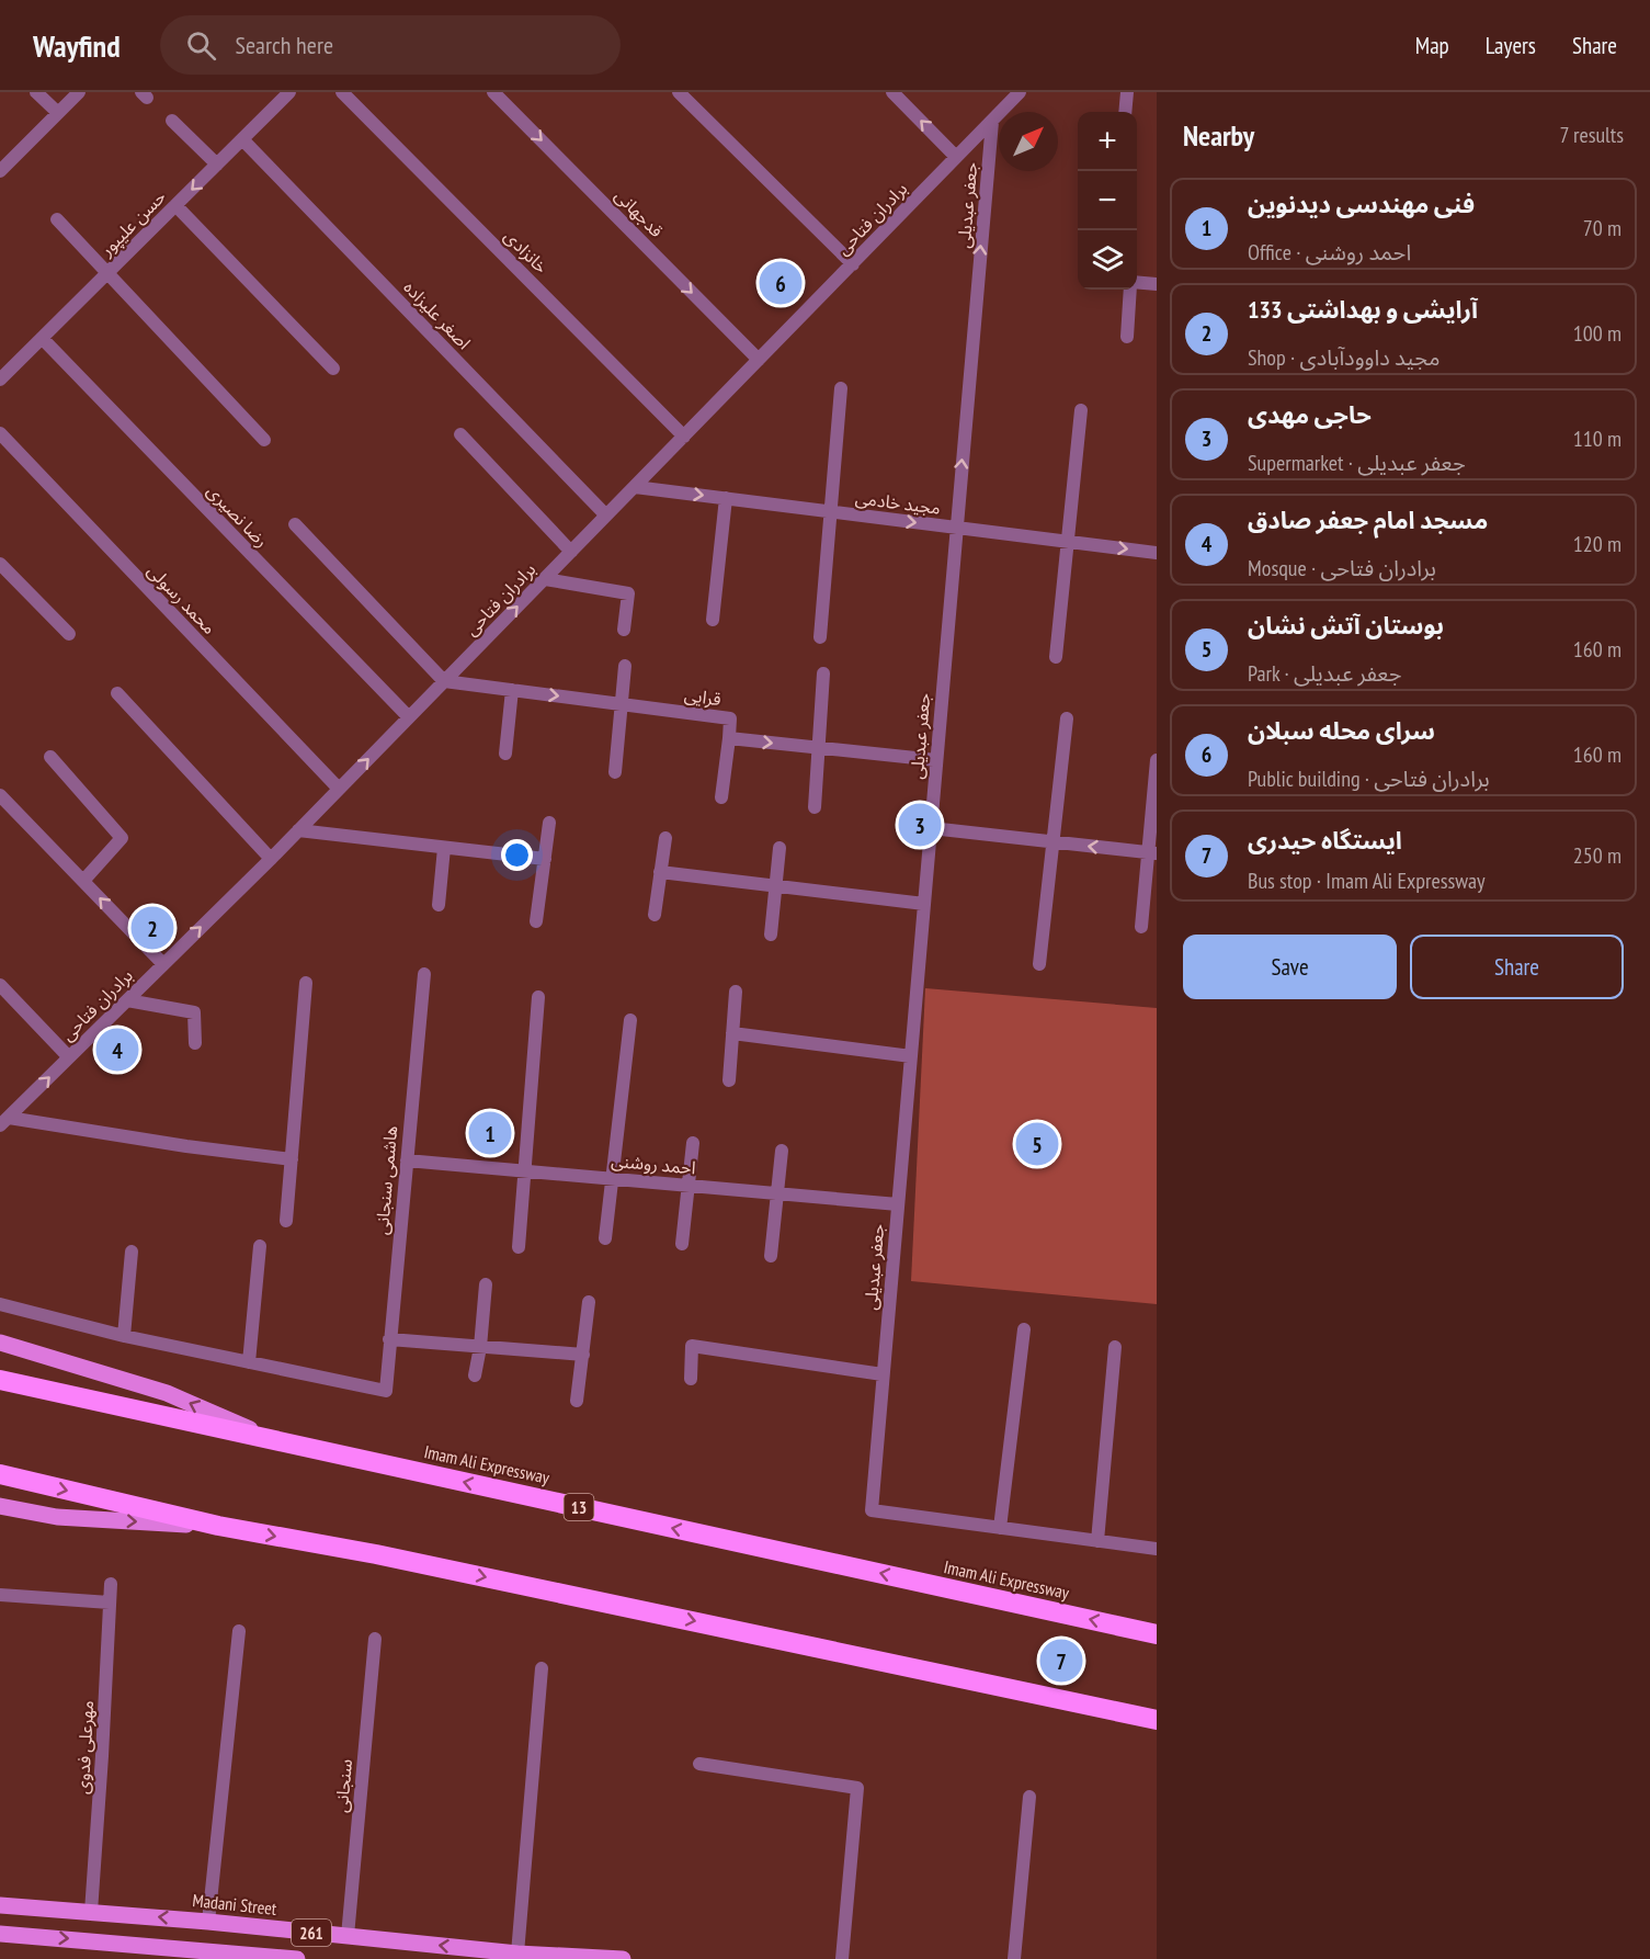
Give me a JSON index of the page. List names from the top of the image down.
{
  "streets": {
    "highway": ["Imam Ali Expressway", "13"],
    "main road": ["Madani Street", "261"],
    "street": [
      "جعفر عبدیلی",
      "قدجهانی",
      "برادران فتاحی",
      "حسن علیپور",
      "خانزادی",
      "اصغر علیزاده",
      "مجید خادمی",
      "رضا نصیری",
      "محمد رسولی",
      "قرایی",
      "احمد روشنی",
      "هاشمی سنجانی",
      "مهرعلی فدوی",
      "سنجانی"
    ]
  },
  "crossings": [
    ["جعفر عبدیلی", "برادران فتاحی"],
    ["جعفر عبدیلی", "مجید خادمی"],
    ["جعفر عبدیلی", "احمد روشنی"],
    ["قدجهانی", "برادران فتاحی"],
    ["برادران فتاحی", "خانزادی"],
    ["برادران فتاحی", "اصغر علیزاده"],
    ["برادران فتاحی", "مجید خادمی"],
    ["برادران فتاحی", "رضا نصیری"],
    ["برادران فتاحی", "محمد رسولی"],
    ["برادران فتاحی", "قرایی"],
    ["حسن علیپور", "اصغر علیزاده"],
    ["حسن علیپور", "رضا نصیری"],
    ["احمد روشنی", "هاشمی سنجانی"],
    ["مهرعلی فدوی", "Madani Street"],
    ["سنجانی", "Madani Street"]
  ],
  "one_way": ["قدجهانی", "مجید خادمی", "قرایی"],
  "north": "top right",
  "page": {
    "header": "Wayfind",
    "search": "Search here",
    "nav": ["Map", "Layers", "Share"],
    "heading": ["Nearby", "7 results"],
    "map_buttons": ["+", "−"],
    "list": [
      {
        "mark": "1",
        "name": "فنی مهندسی دیدنوین",
        "note": "Office · احمد روشنی",
        "value": "70 m"
      },
      {
        "mark": "2",
        "name": "آرایشی و بهداشتی 133",
        "note": "Shop · مجید داوودآبادی",
        "value": "100 m"
      },
      {
        "mark": "3",
        "name": "حاجی مهدی",
        "note": "Supermarket · جعفر عبدیلی",
        "value": "110 m"
      },
      {
        "mark": "4",
        "name": "مسجد امام جعفر صادق",
        "note": "Mosque · برادران فتاحی",
        "value": "120 m"
      },
      {
        "mark": "5",
        "name": "بوستان آتش نشان",
        "note": "Park · جعفر عبدیلی",
        "value": "160 m"
      },
      {
        "mark": "6",
        "name": "سرای محله سبلان",
        "note": "Public building · برادران فتاحی",
        "value": "160 m"
      },
      {
        "mark": "7",
        "name": "ایستگاه حیدری",
        "note": "Bus stop · Imam Ali Expressway",
        "value": "250 m"
      }
    ],
    "pins": [
      "6",
      "3",
      "2",
      "4",
      "1",
      "5",
      "7"
    ],
    "buttons": ["Save", "Share"]
  }
}
